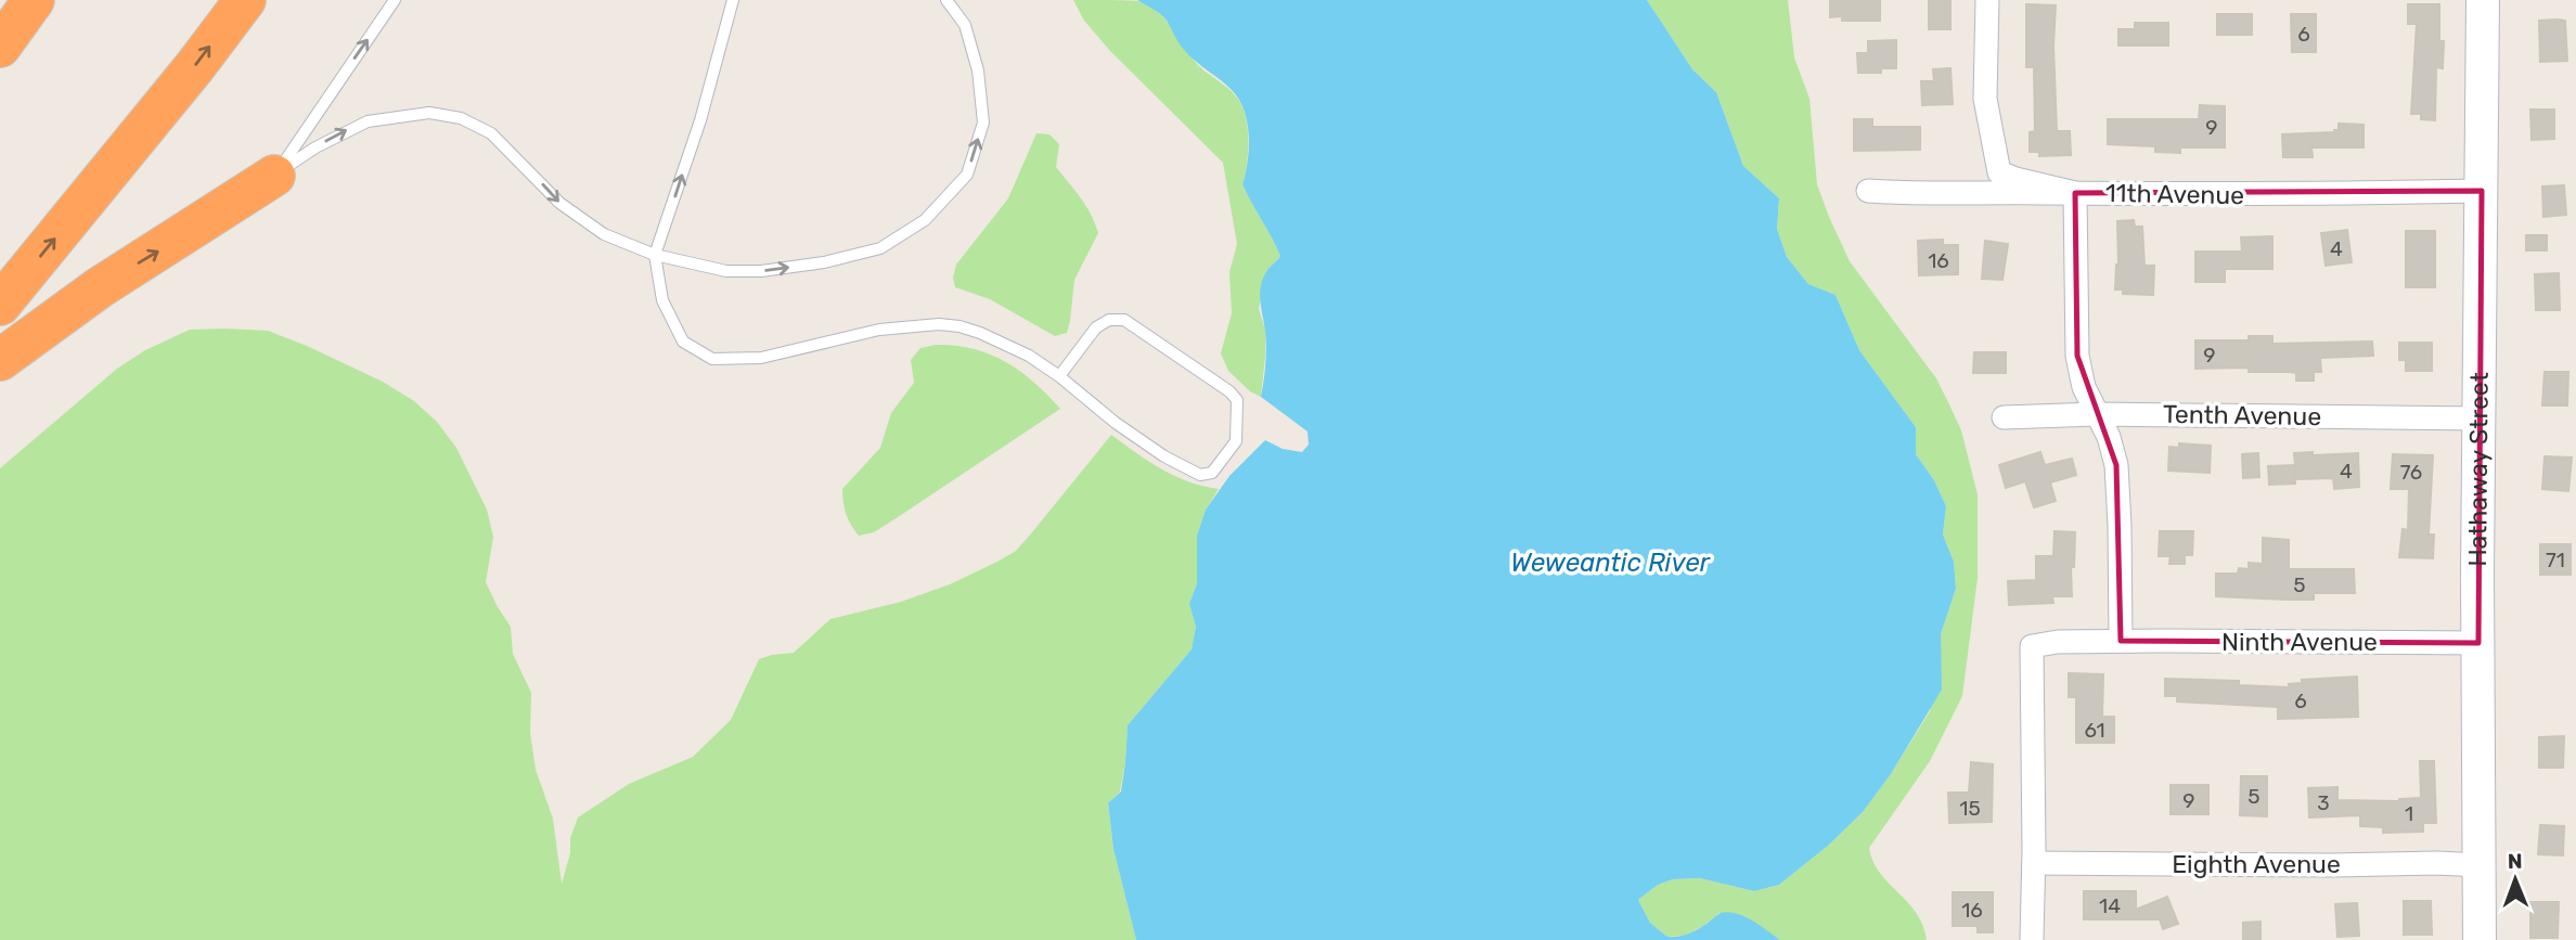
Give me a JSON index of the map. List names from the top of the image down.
{
  "streets": {
    "street": [
      "11th Avenue",
      "Tenth Avenue",
      "Hathaway Street",
      "Ninth Avenue",
      "Eighth Avenue"
    ]
  },
  "crossings": [
    ["11th Avenue", "Hathaway Street"],
    ["Tenth Avenue", "Hathaway Street"],
    ["Hathaway Street", "Ninth Avenue"],
    ["Hathaway Street", "Eighth Avenue"],
    ["Ninth Avenue", "Eighth Avenue"]
  ],
  "water": ["Weweantic River"],
  "house_numbers": [
    "6",
    "9",
    "4",
    "16",
    "9",
    "4",
    "76",
    "71",
    "5",
    "6",
    "61",
    "5",
    "9",
    "3",
    "15",
    "1",
    "14",
    "16"
  ],
  "north": "top"
}
